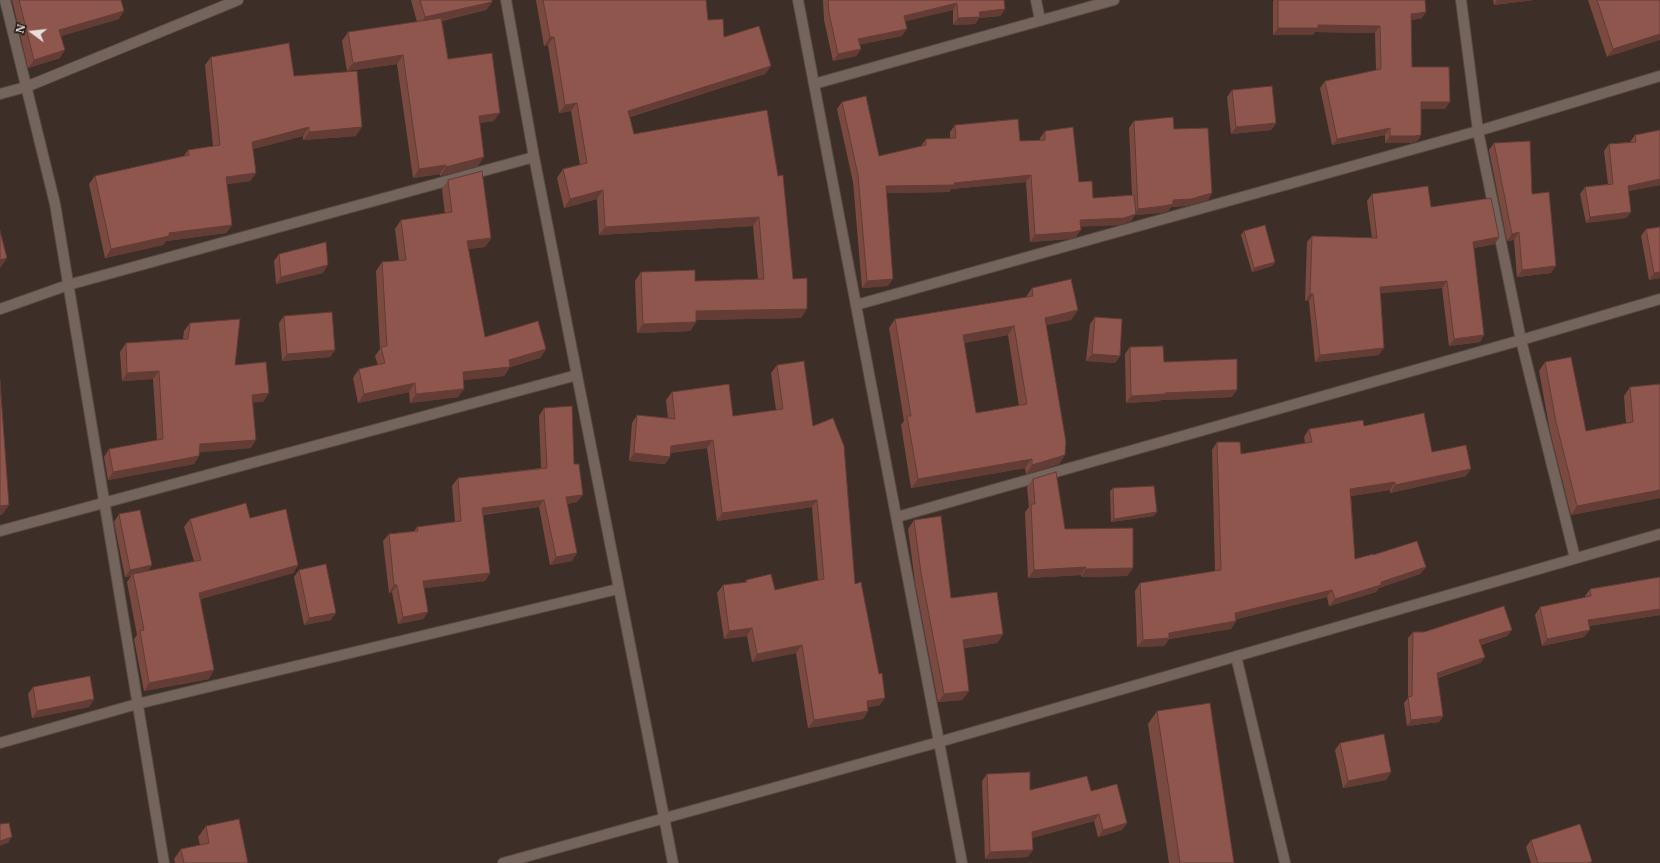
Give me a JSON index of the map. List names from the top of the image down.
{
  "north": "left"
}
